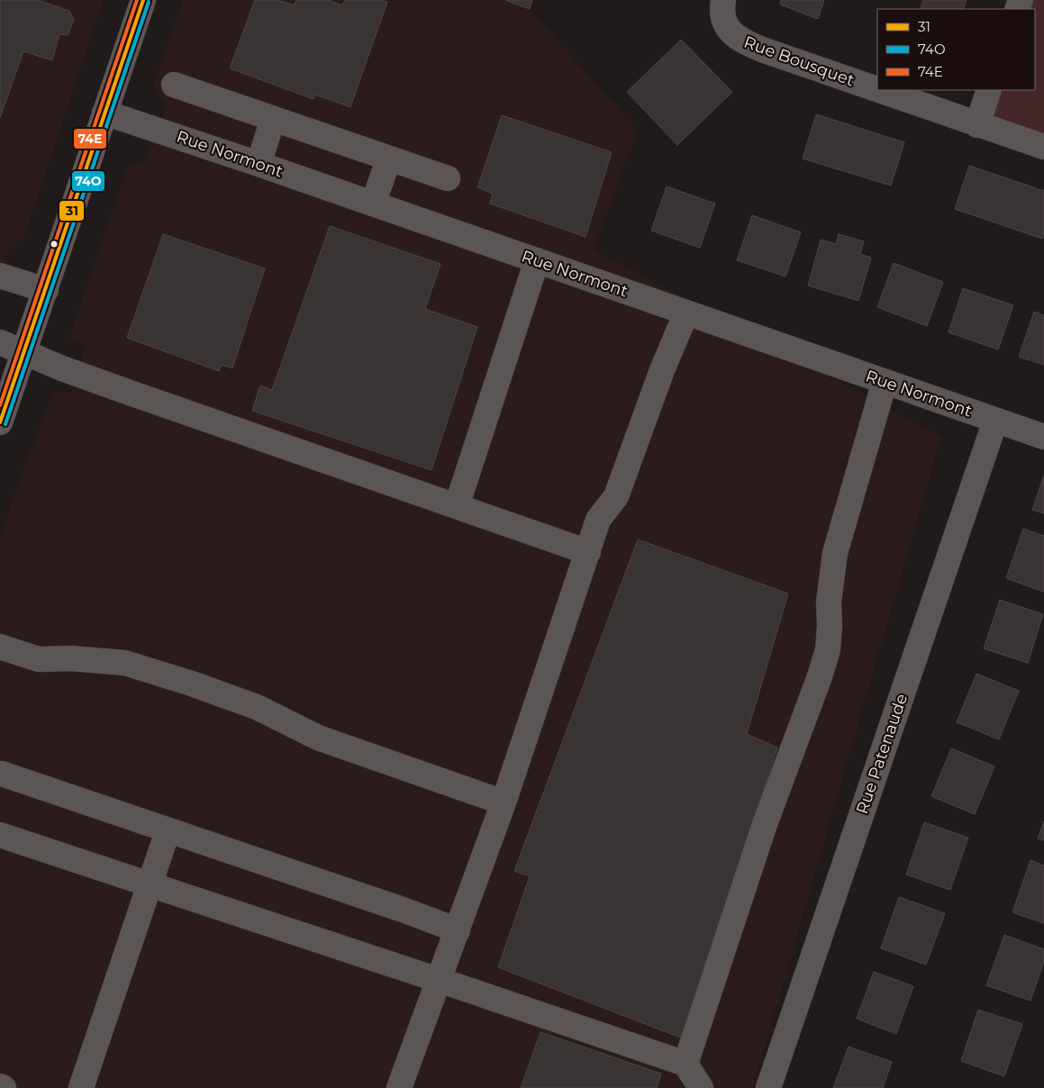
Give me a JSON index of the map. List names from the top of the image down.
{
  "streets": {
    "street": ["Rue Bousquet", "Rue Normont", "Rue Patenaude"]
  },
  "crossings": [
    ["Rue Normont", "Rue Patenaude"]
  ],
  "lines": ["transit line 31", "transit line 74E", "transit line 74O"],
  "legend": ["31", "74O", "74E"]
}
